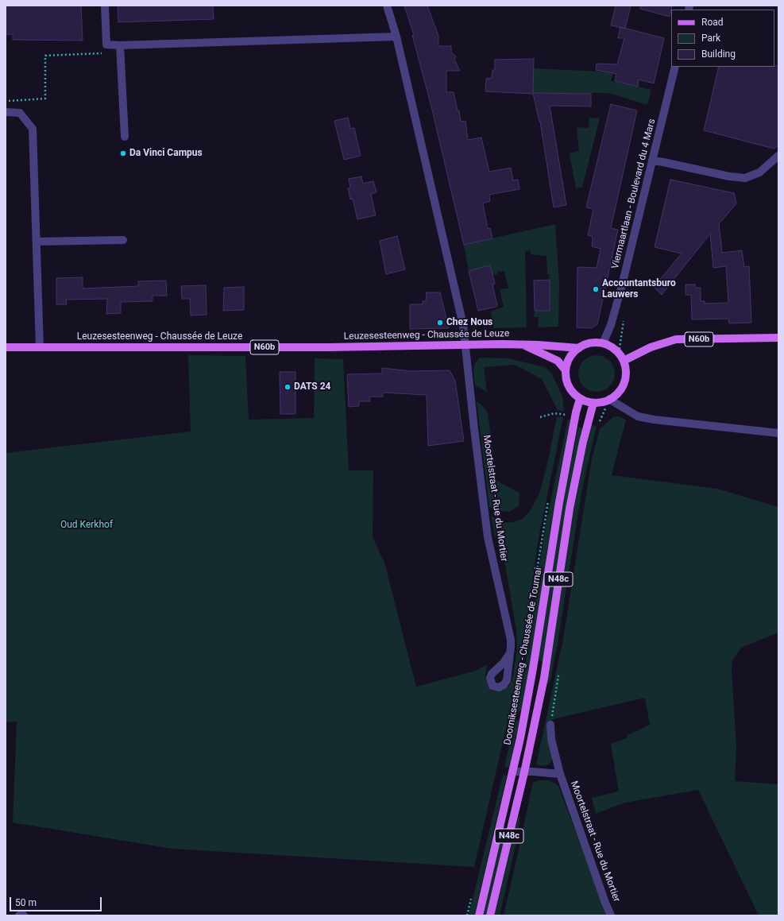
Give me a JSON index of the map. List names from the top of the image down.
{
  "streets": {
    "main road": [
      "Leuzesesteenweg - Chaussée de Leuze",
      "N60b",
      "N48c",
      "Doorniksesteenweg - Chaussée de Tournai"
    ],
    "street": ["Viermaartlaan - Boulevard du 4 Mars", "Moortelstraat - Rue du Mortier"]
  },
  "crossings": [
    ["Viermaartlaan - Boulevard du 4 Mars", "Leuzesesteenweg - Chaussée de Leuze"],
    ["Viermaartlaan - Boulevard du 4 Mars", "N60b"],
    ["Viermaartlaan - Boulevard du 4 Mars", "N48c"],
    ["Viermaartlaan - Boulevard du 4 Mars", "Doorniksesteenweg - Chaussée de Tournai"],
    ["Leuzesesteenweg - Chaussée de Leuze", "N60b"],
    ["Leuzesesteenweg - Chaussée de Leuze", "Moortelstraat - Rue du Mortier"],
    ["Leuzesesteenweg - Chaussée de Leuze", "N48c"],
    ["Leuzesesteenweg - Chaussée de Leuze", "Doorniksesteenweg - Chaussée de Tournai"],
    ["N60b", "N48c"],
    ["N60b", "Doorniksesteenweg - Chaussée de Tournai"],
    ["Moortelstraat - Rue du Mortier", "N48c"],
    ["Moortelstraat - Rue du Mortier", "Doorniksesteenweg - Chaussée de Tournai"],
    ["N48c", "Doorniksesteenweg - Chaussée de Tournai"]
  ],
  "parks": ["Oud Kerkhof"],
  "places": [
    "Da Vinci Campus",
    "Accountantsburo Lauwers",
    "Chez Nous",
    "DATS 24"
  ],
  "legend": ["Road", "Park", "Building"],
  "scale_bar": "50 m"
}
